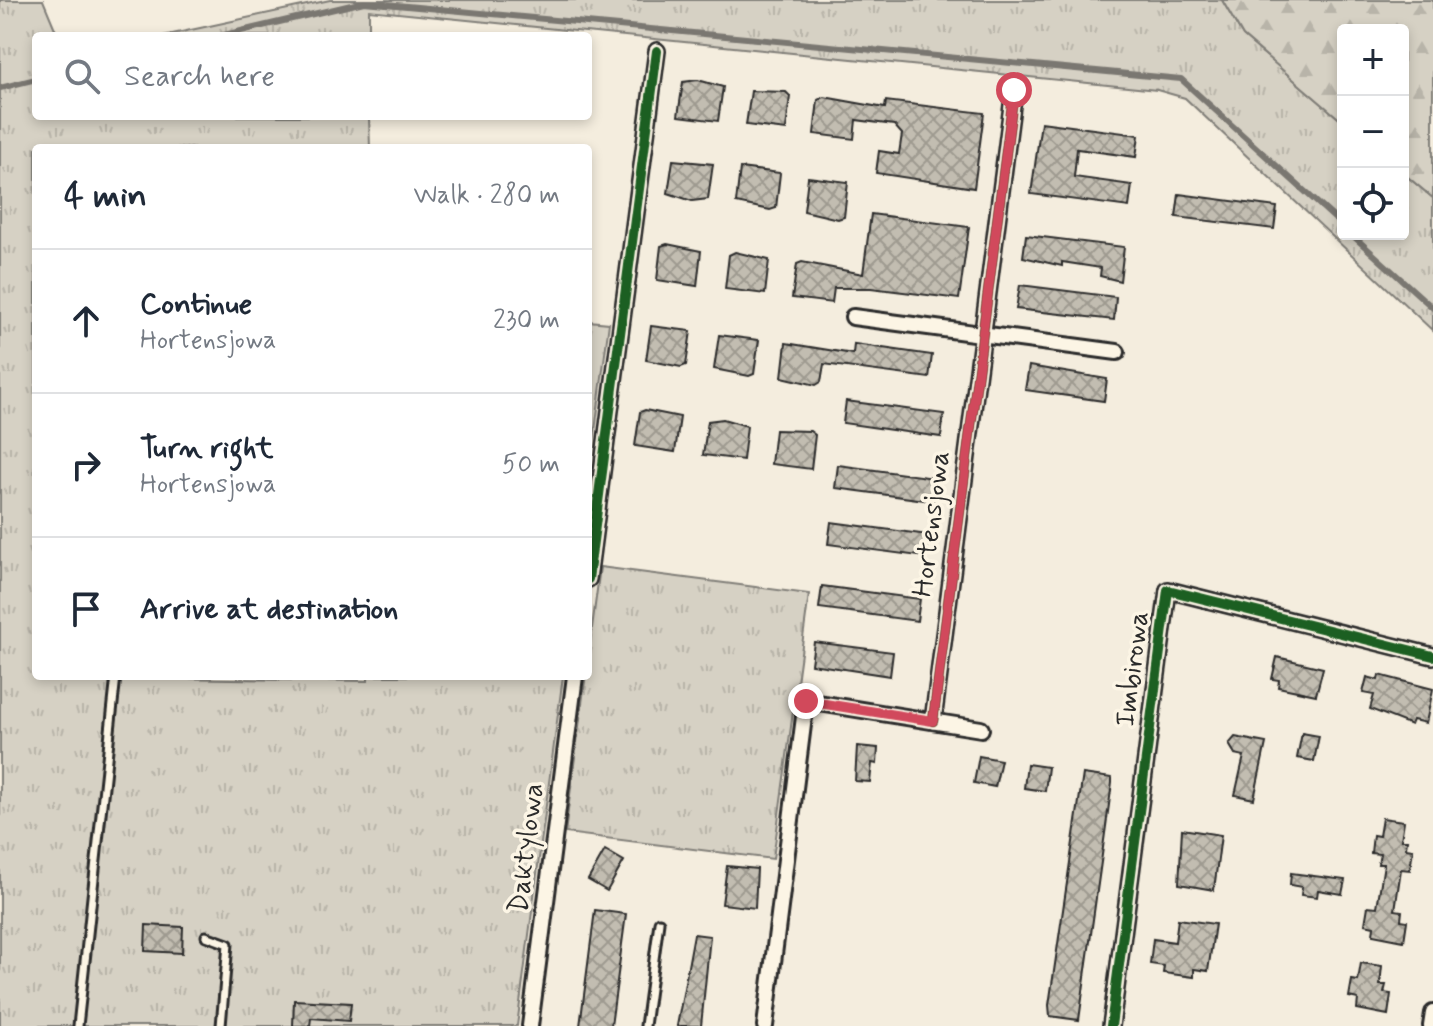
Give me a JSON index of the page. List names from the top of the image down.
{
  "streets": {
    "street": ["Hortensjowa", "Imbirowa", "Daktylowa"]
  },
  "page": {
    "map_buttons": ["+", "−"],
    "search": "Search here",
    "heading": ["4 min", "Walk · 280 m"],
    "list": [
      ["Continue", "Hortensjowa", "230 m"],
      ["Turn right", "Hortensjowa", "50 m"],
      "Arrive at destination"
    ]
  }
}
